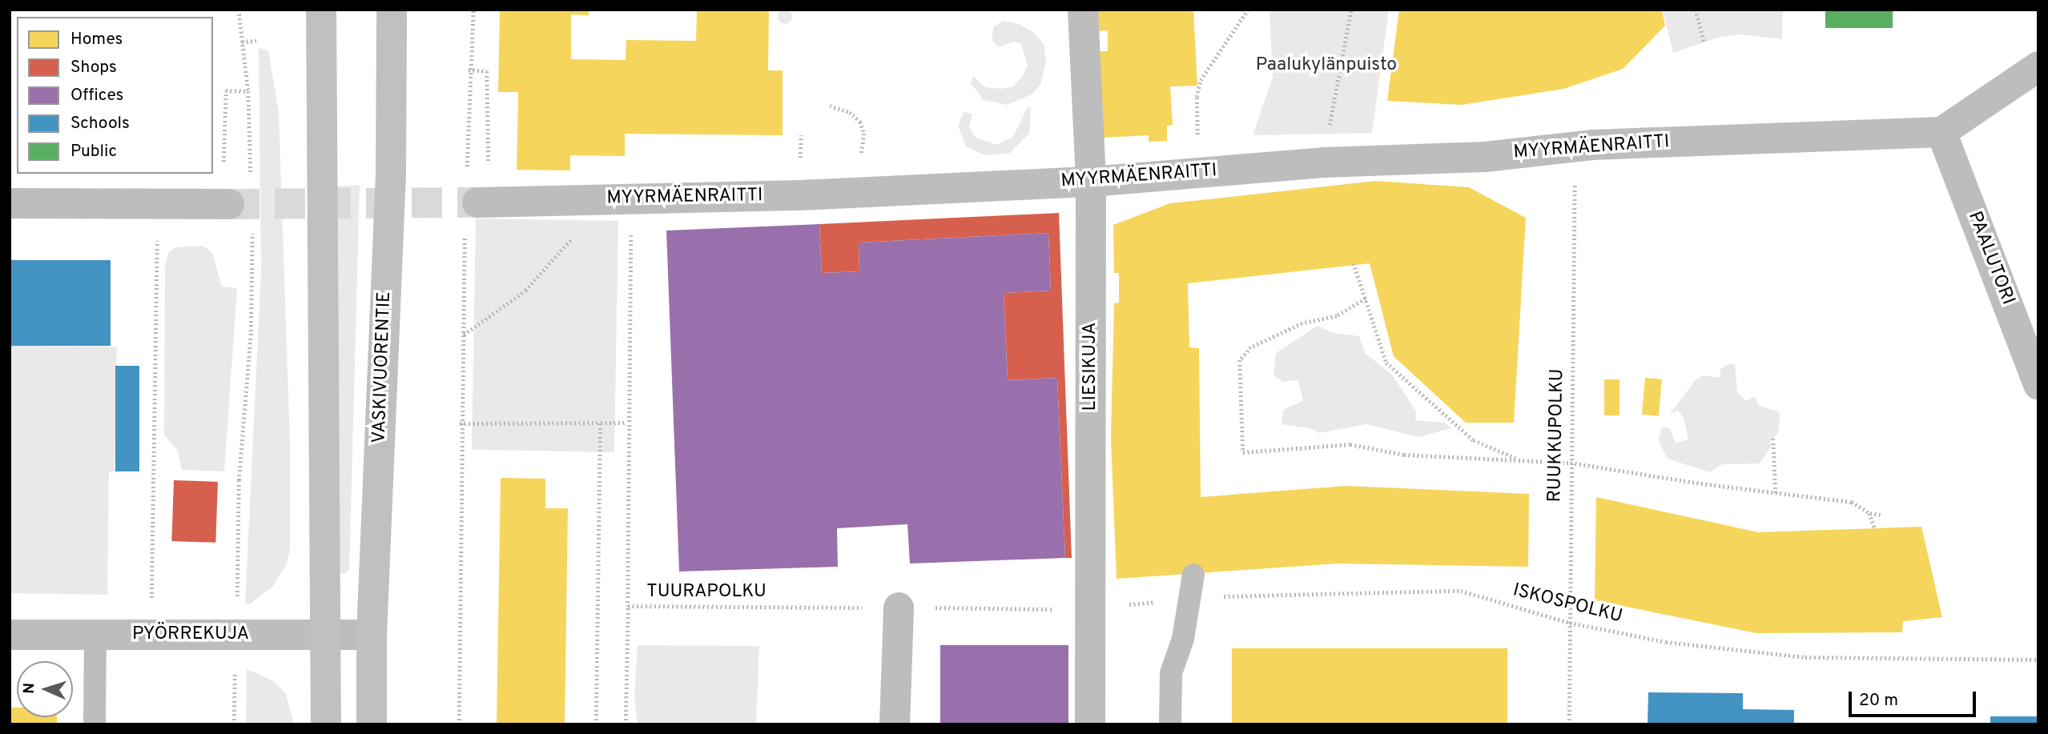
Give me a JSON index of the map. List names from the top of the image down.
{
  "streets": {
    "main road": ["VASKIVUORENTIE"],
    "street": [
      "MYYRMÄENRAITTI",
      "PAALUTORI",
      "LIESIKUJA",
      "PYÖRREKUJA"
    ],
    "path": ["RUUKKUPOLKU", "TUURAPOLKU", "ISKOSPOLKU"]
  },
  "crossings": [
    ["MYYRMÄENRAITTI", "PAALUTORI"],
    ["MYYRMÄENRAITTI", "LIESIKUJA"],
    ["MYYRMÄENRAITTI", "RUUKKUPOLKU"],
    ["MYYRMÄENRAITTI", "TUURAPOLKU"],
    ["LIESIKUJA", "TUURAPOLKU"],
    ["LIESIKUJA", "ISKOSPOLKU"],
    ["VASKIVUORENTIE", "PYÖRREKUJA"],
    ["RUUKKUPOLKU", "ISKOSPOLKU"],
    ["TUURAPOLKU", "ISKOSPOLKU"]
  ],
  "parks": ["Paalukylänpuisto"],
  "legend": [
    "Homes",
    "Shops",
    "Offices",
    "Schools",
    "Public"
  ],
  "scale_bar": "20 m",
  "north": "left"
}
